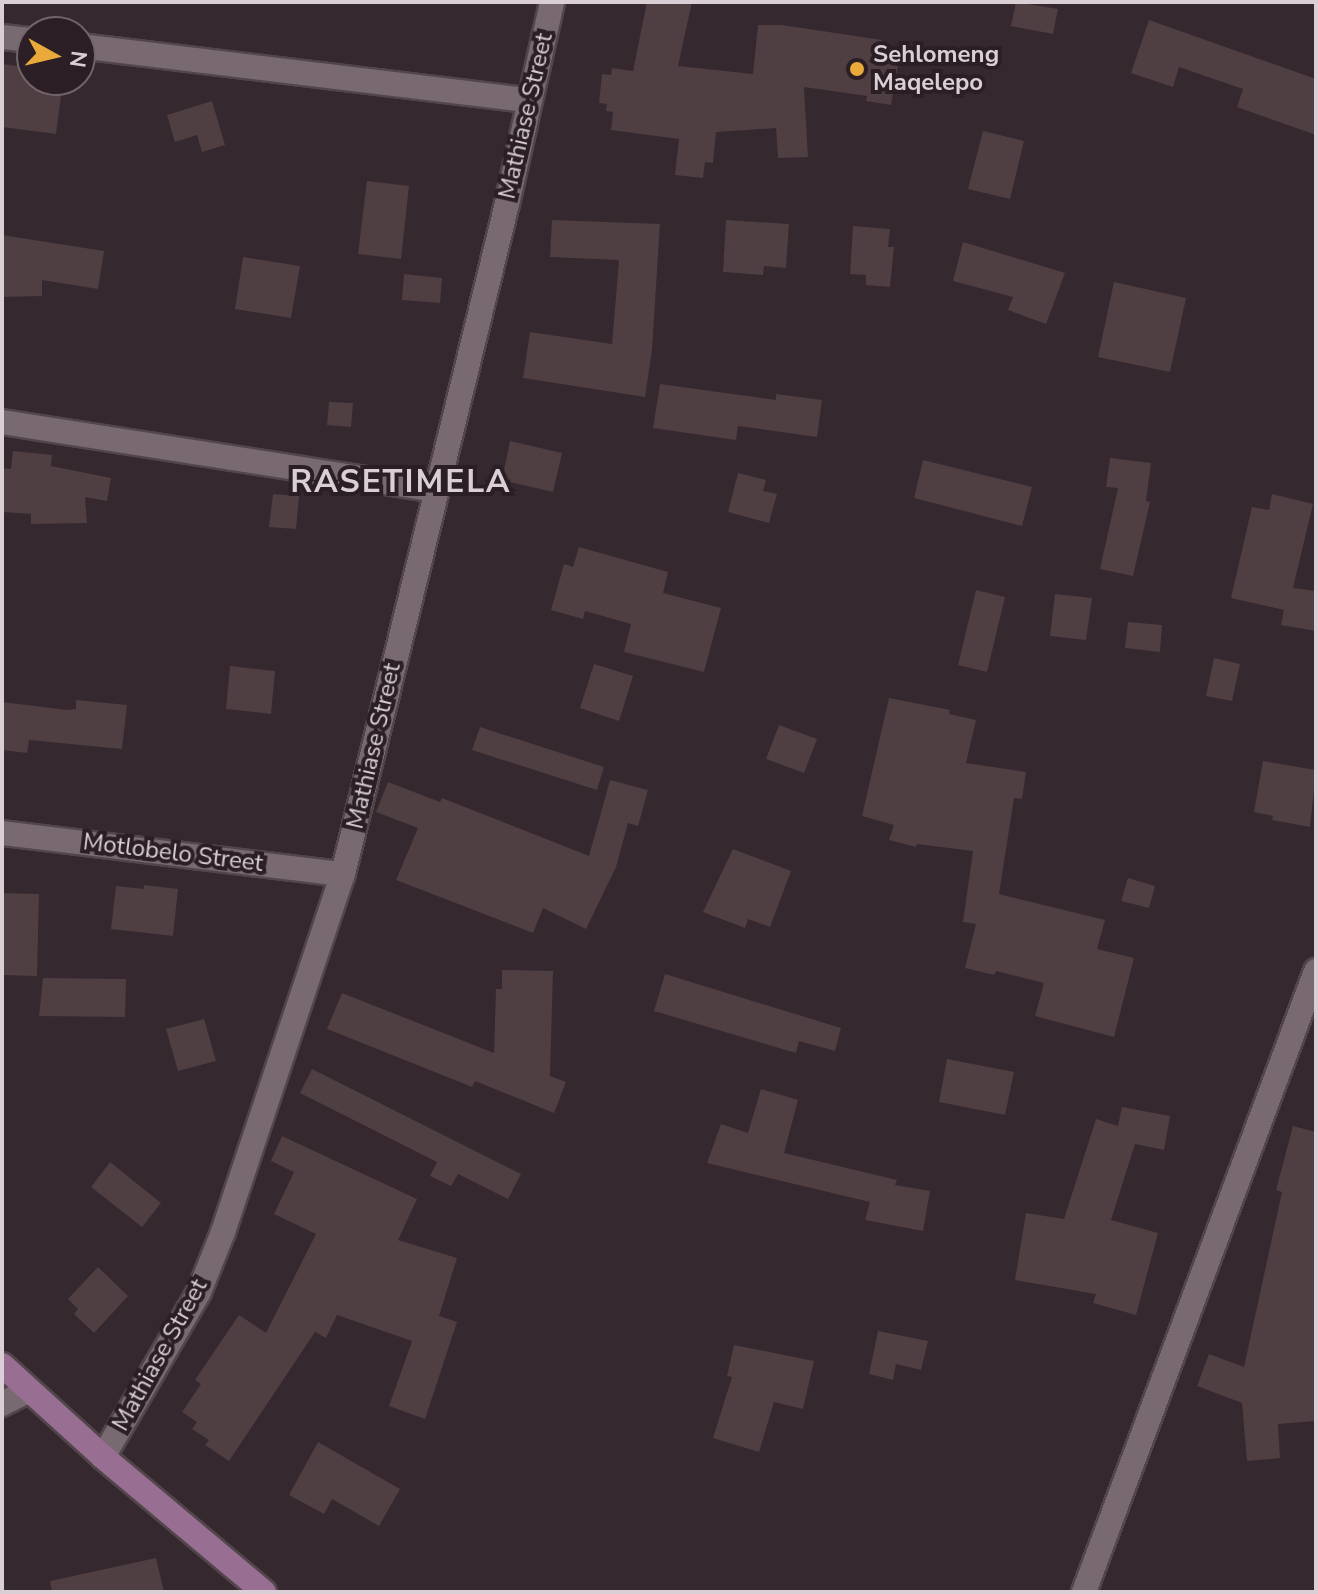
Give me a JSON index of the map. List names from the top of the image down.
{
  "streets": {
    "street": ["Mathiase Street", "Motlobelo Street"]
  },
  "crossings": [
    ["Mathiase Street", "Motlobelo Street"]
  ],
  "districts": ["RASETIMELA"],
  "places": ["Sehlomeng Maqelepo"],
  "north": "right"
}
